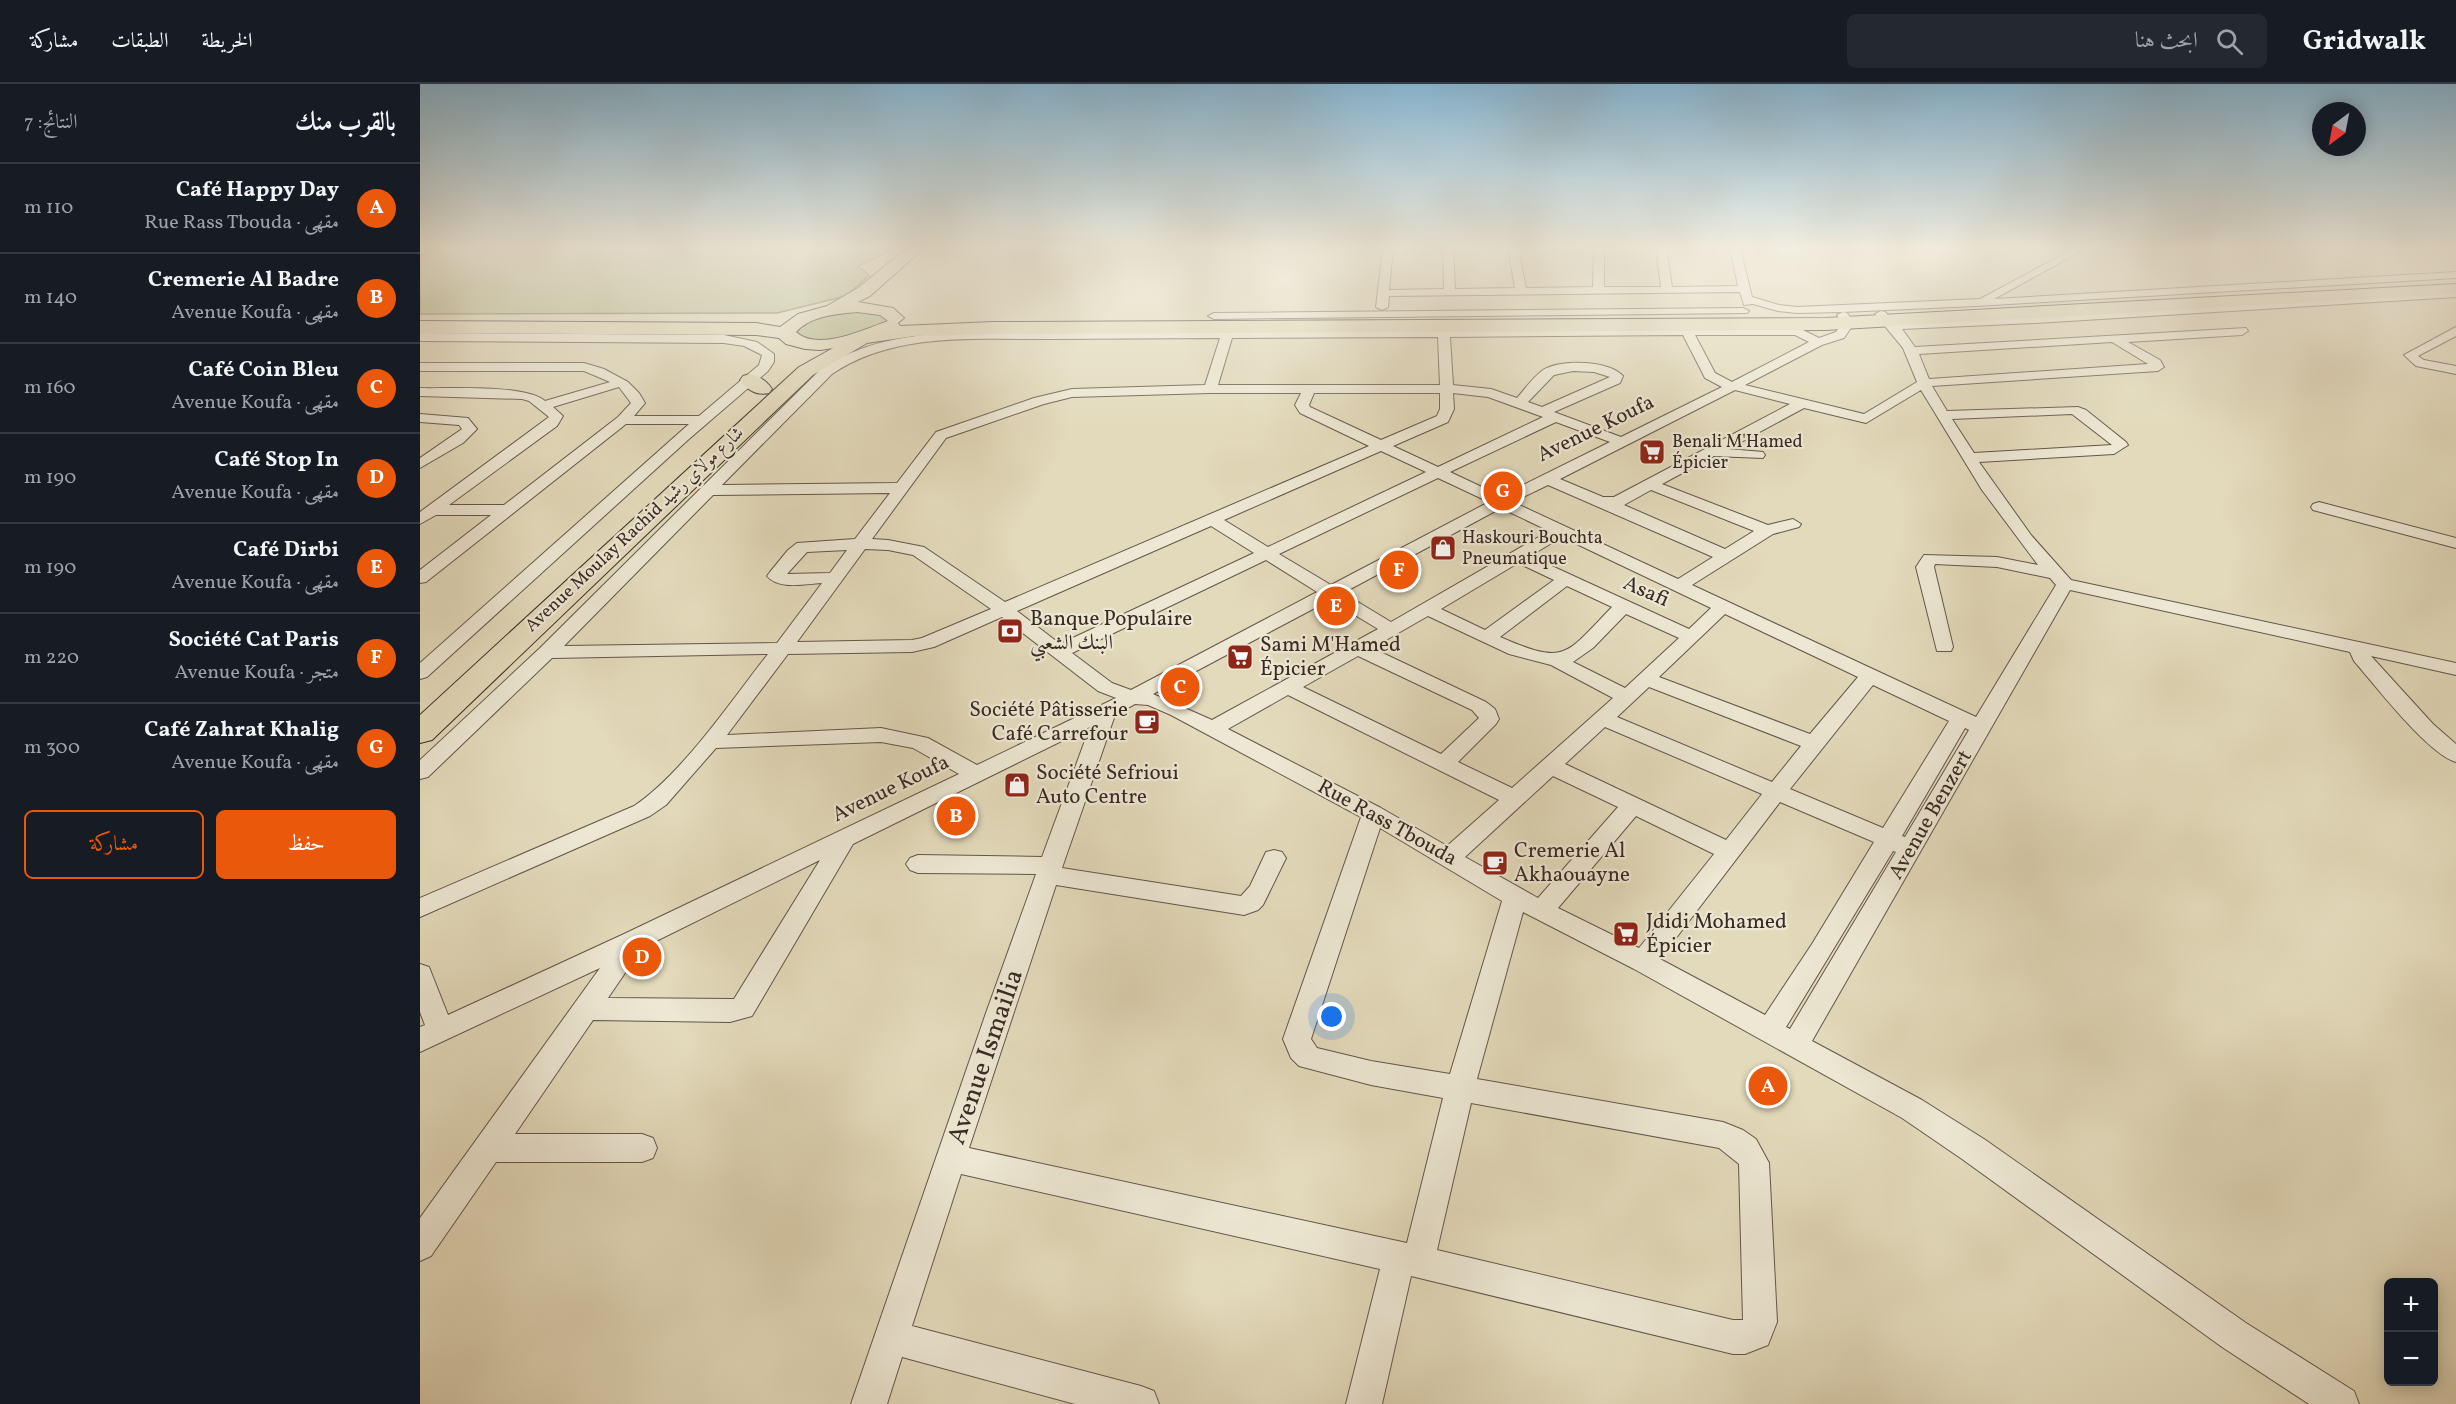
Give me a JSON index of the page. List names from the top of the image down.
{
  "streets": {
    "main road": ["Avenue Moulay Rachid شارع مولاي رشيد"],
    "street": [
      "Avenue Koufa",
      "Asafi",
      "Avenue Benzert",
      "Rue Rass Tbouda",
      "Avenue Ismailia"
    ]
  },
  "crossings": [
    ["Avenue Koufa", "Rue Rass Tbouda"],
    ["Avenue Koufa", "Avenue Ismailia"],
    ["Avenue Benzert", "Rue Rass Tbouda"]
  ],
  "places": {
    "supermarket": ["Benali M'Hamed Épicier", "Sami M'Hamed Épicier", "Jdidi Mohamed Épicier"],
    "shop": ["Haskouri Bouchta Pneumatique", "Société Sefrioui Auto Centre"],
    "bank": ["Banque Populaire البنك الشعبي"],
    "cafe": ["Société Pâtisserie Café Carrefour", "Cremerie Al Akhaouayne"]
  },
  "north": "bottom left",
  "page": {
    "header": "Gridwalk",
    "search": "ابحث هنا",
    "nav": ["الخريطة", "الطبقات", "مشاركة"],
    "heading": ["بالقرب منك", "النتائج: 7"],
    "list": [
      {
        "mark": "A",
        "name": "Café Happy Day",
        "note": "مقهى · Rue Rass Tbouda",
        "value": "110 m"
      },
      {
        "mark": "B",
        "name": "Cremerie Al Badre",
        "note": "مقهى · Avenue Koufa",
        "value": "140 m"
      },
      {
        "mark": "C",
        "name": "Café Coin Bleu",
        "note": "مقهى · Avenue Koufa",
        "value": "160 m"
      },
      {
        "mark": "D",
        "name": "Café Stop In",
        "note": "مقهى · Avenue Koufa",
        "value": "190 m"
      },
      {
        "mark": "E",
        "name": "Café Dirbi",
        "note": "مقهى · Avenue Koufa",
        "value": "190 m"
      },
      {
        "mark": "F",
        "name": "Société Cat Paris",
        "note": "متجر · Avenue Koufa",
        "value": "220 m"
      },
      {
        "mark": "G",
        "name": "Café Zahrat Khalig",
        "note": "مقهى · Avenue Koufa",
        "value": "300 m"
      }
    ],
    "pins": [
      "G",
      "F",
      "E",
      "C",
      "B",
      "D",
      "A"
    ],
    "buttons": ["حفظ", "مشاركة"],
    "map_buttons": ["+", "−"]
  }
}
